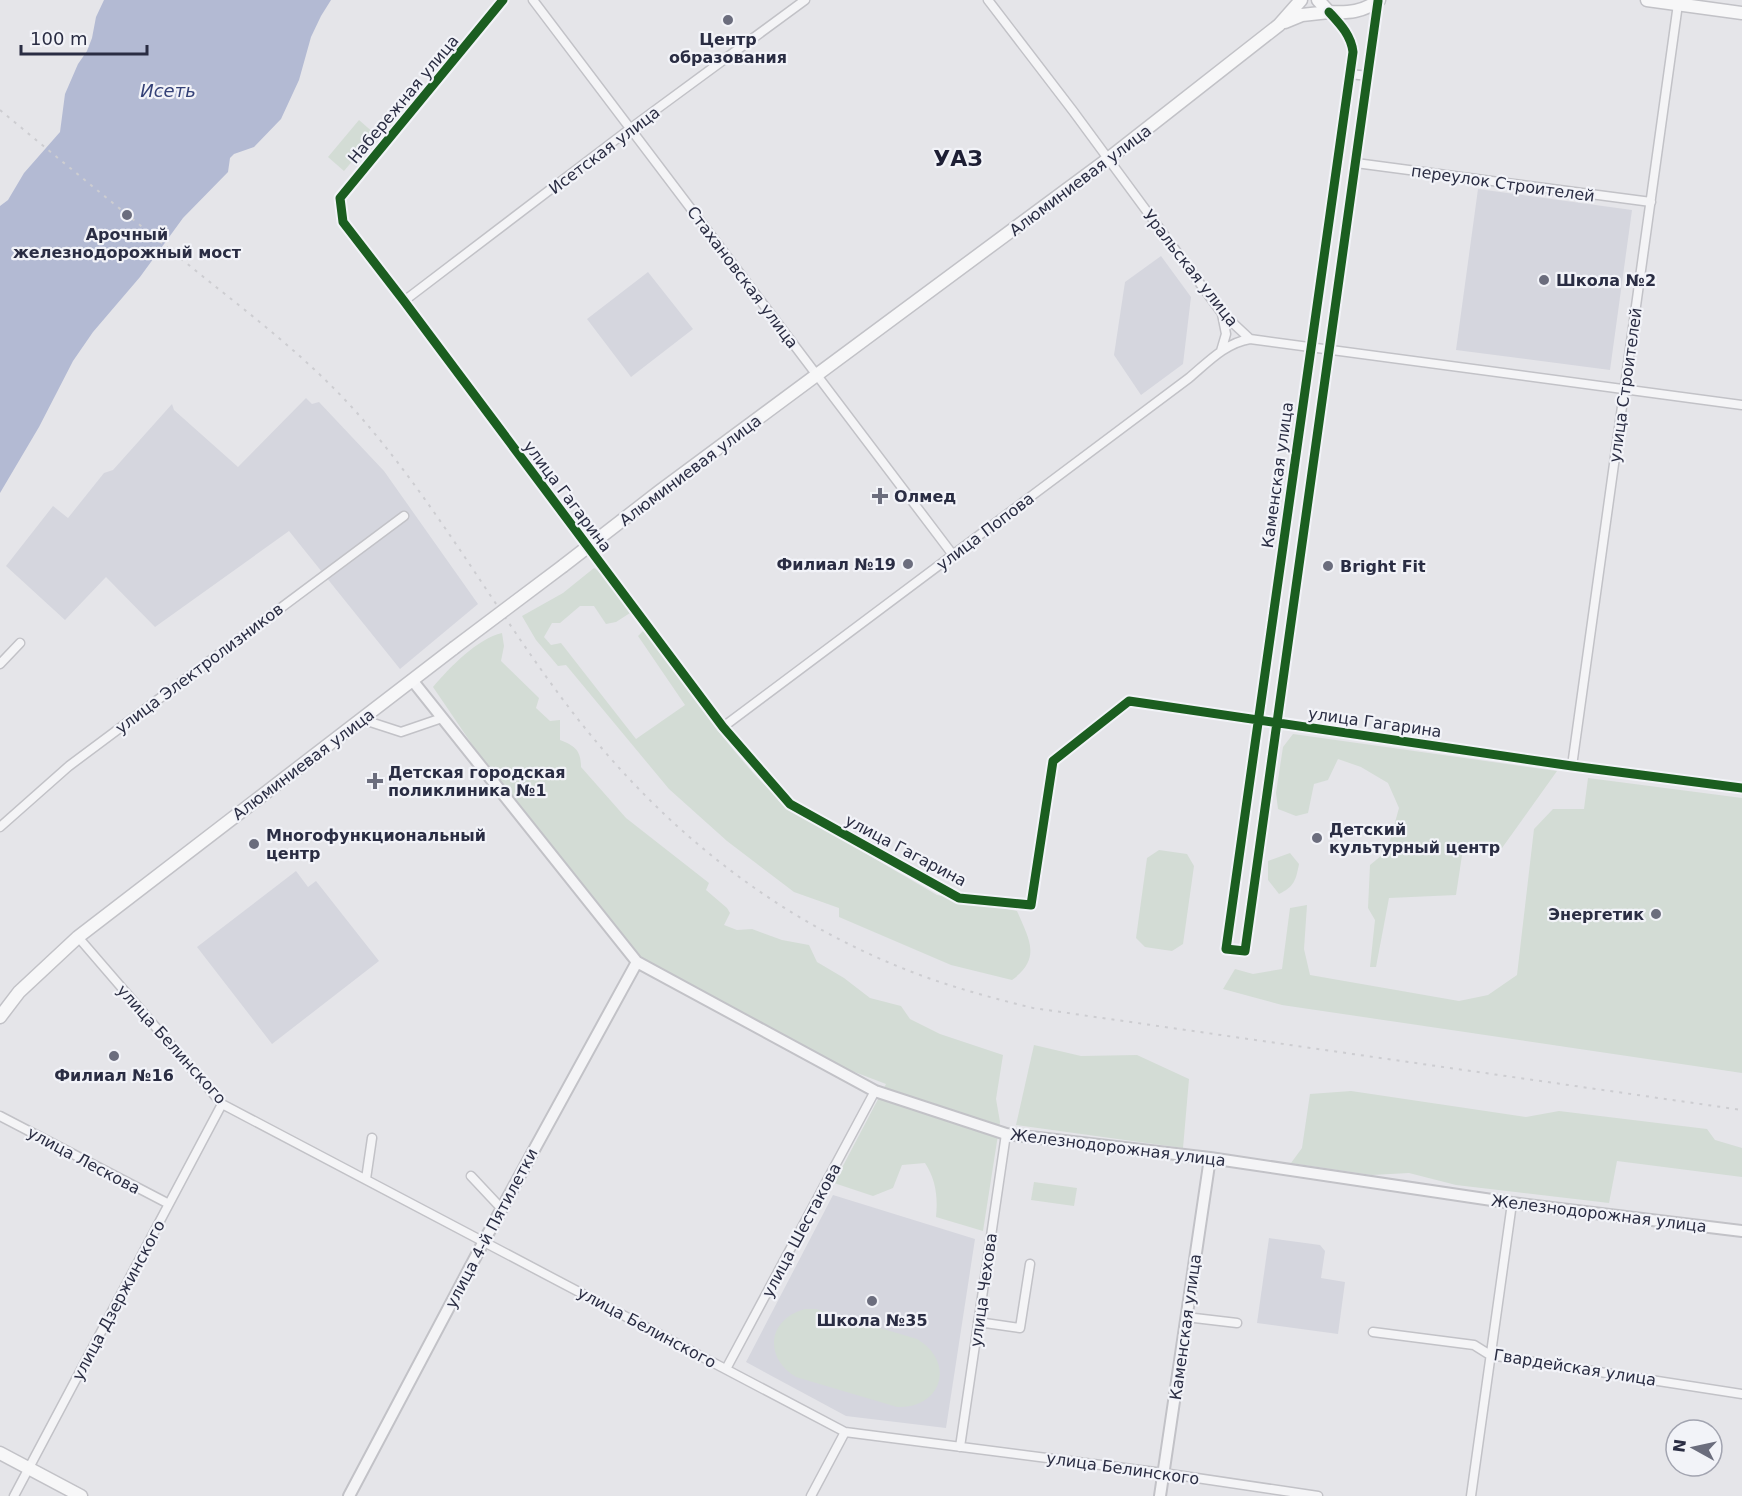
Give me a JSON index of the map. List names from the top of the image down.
{
  "streets": {
    "main road": ["Алюминиевая улица"],
    "street": [
      "Набережная улица",
      "Исетская улица",
      "переулок Строителей",
      "Уральская улица",
      "Стахановская улица",
      "улица Строителей",
      "Каменская улица",
      "улица Гагарина",
      "улица Попова",
      "улица Электролизников",
      "улица Белинского",
      "Железнодорожная улица",
      "улица Лескова",
      "улица 4-й Пятилетки",
      "улица Шестакова",
      "улица Чехова",
      "улица Дзержинского",
      "Гвардейская улица"
    ]
  },
  "crossings": [
    ["Набережная улица", "улица Гагарина"],
    ["Исетская улица", "Стахановская улица"],
    ["Исетская улица", "улица Гагарина"],
    ["Алюминиевая улица", "Уральская улица"],
    ["Алюминиевая улица", "Стахановская улица"],
    ["Алюминиевая улица", "улица Гагарина"],
    ["Алюминиевая улица", "улица Белинского"],
    ["Алюминиевая улица", "Железнодорожная улица"],
    ["переулок Строителей", "улица Строителей"],
    ["Уральская улица", "улица Строителей"],
    ["Уральская улица", "Каменская улица"],
    ["Уральская улица", "улица Попова"],
    ["Стахановская улица", "улица Попова"],
    ["улица Строителей", "улица Гагарина"],
    ["Каменская улица", "улица Гагарина"],
    ["Каменская улица", "улица Белинского"],
    ["Каменская улица", "Железнодорожная улица"],
    ["улица Гагарина", "улица Попова"],
    ["улица Белинского", "улица 4-й Пятилетки"],
    ["улица Белинского", "улица Шестакова"],
    ["улица Белинского", "улица Чехова"],
    ["улица Белинского", "улица Дзержинского"],
    ["Железнодорожная улица", "улица 4-й Пятилетки"],
    ["Железнодорожная улица", "улица Шестакова"],
    ["Железнодорожная улица", "улица Чехова"],
    ["улица Лескова", "улица Дзержинского"]
  ],
  "districts": ["УАЗ"],
  "water": ["Исеть"],
  "places": {
    "other": [
      "Центр образования",
      "Арочный железнодорожный мост",
      "Школа №2",
      "Филиал №19",
      "Bright Fit",
      "Детский культурный центр",
      "Многофункциональный центр",
      "Энергетик",
      "Филиал №16",
      "Школа №35"
    ],
    "health": ["Олмед", "Детская городская поликлиника №1"]
  },
  "scale_bar": "100 m",
  "north": "left"
}
